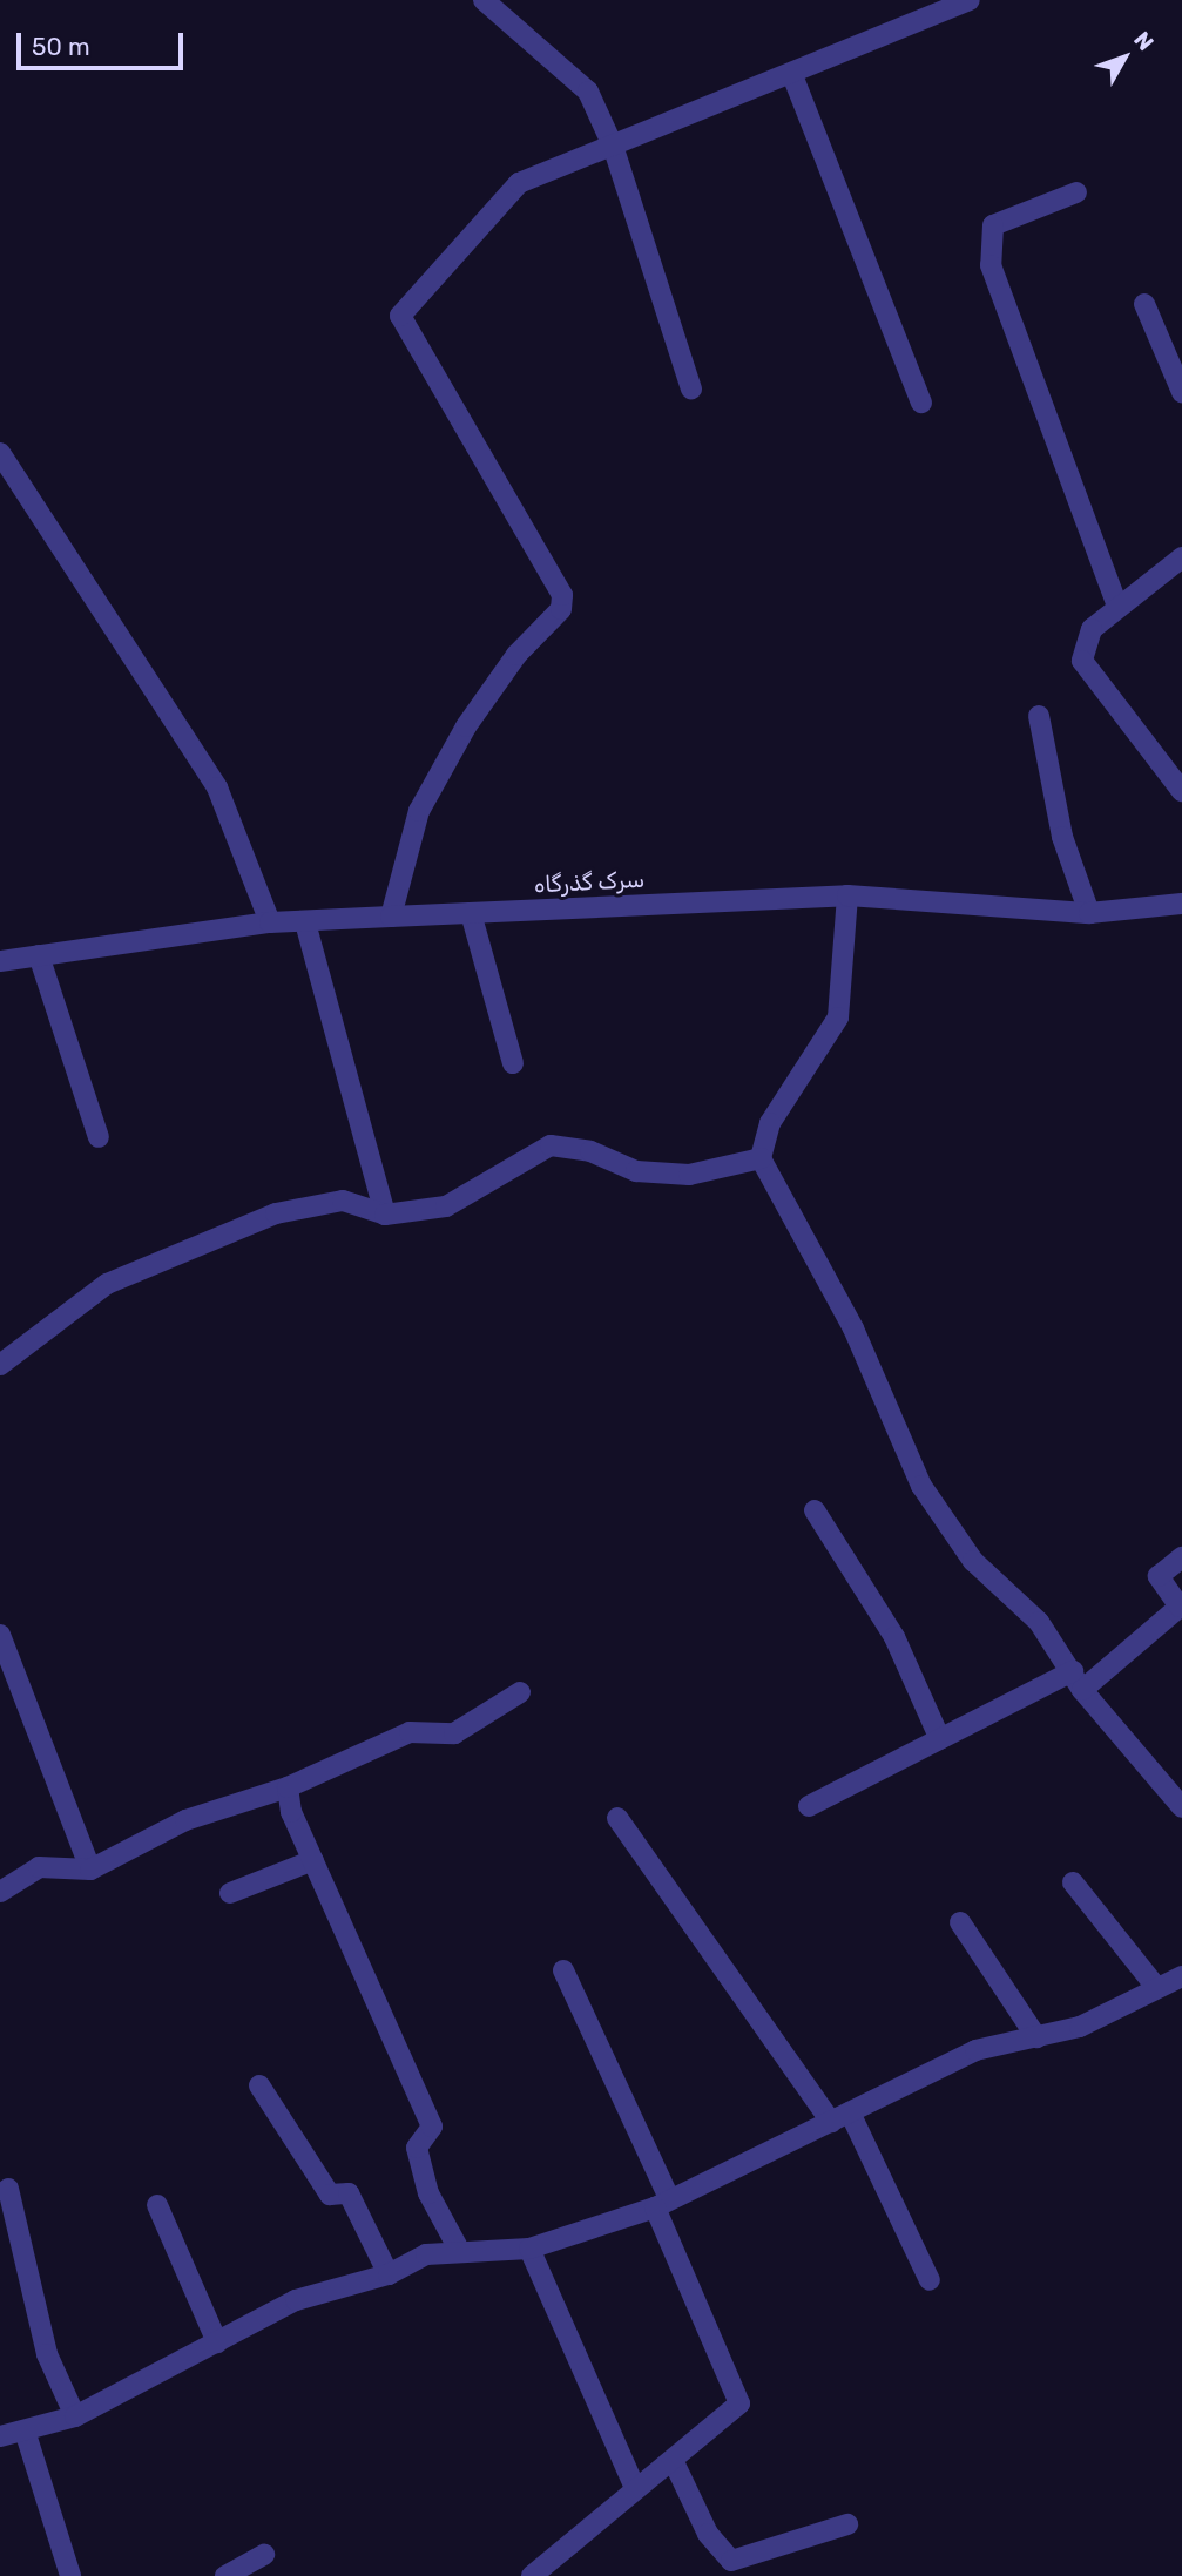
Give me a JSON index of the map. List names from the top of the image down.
{
  "streets": {
    "street": ["سرک گذرگاه"]
  },
  "scale_bar": "50 m",
  "north": "top right"
}
